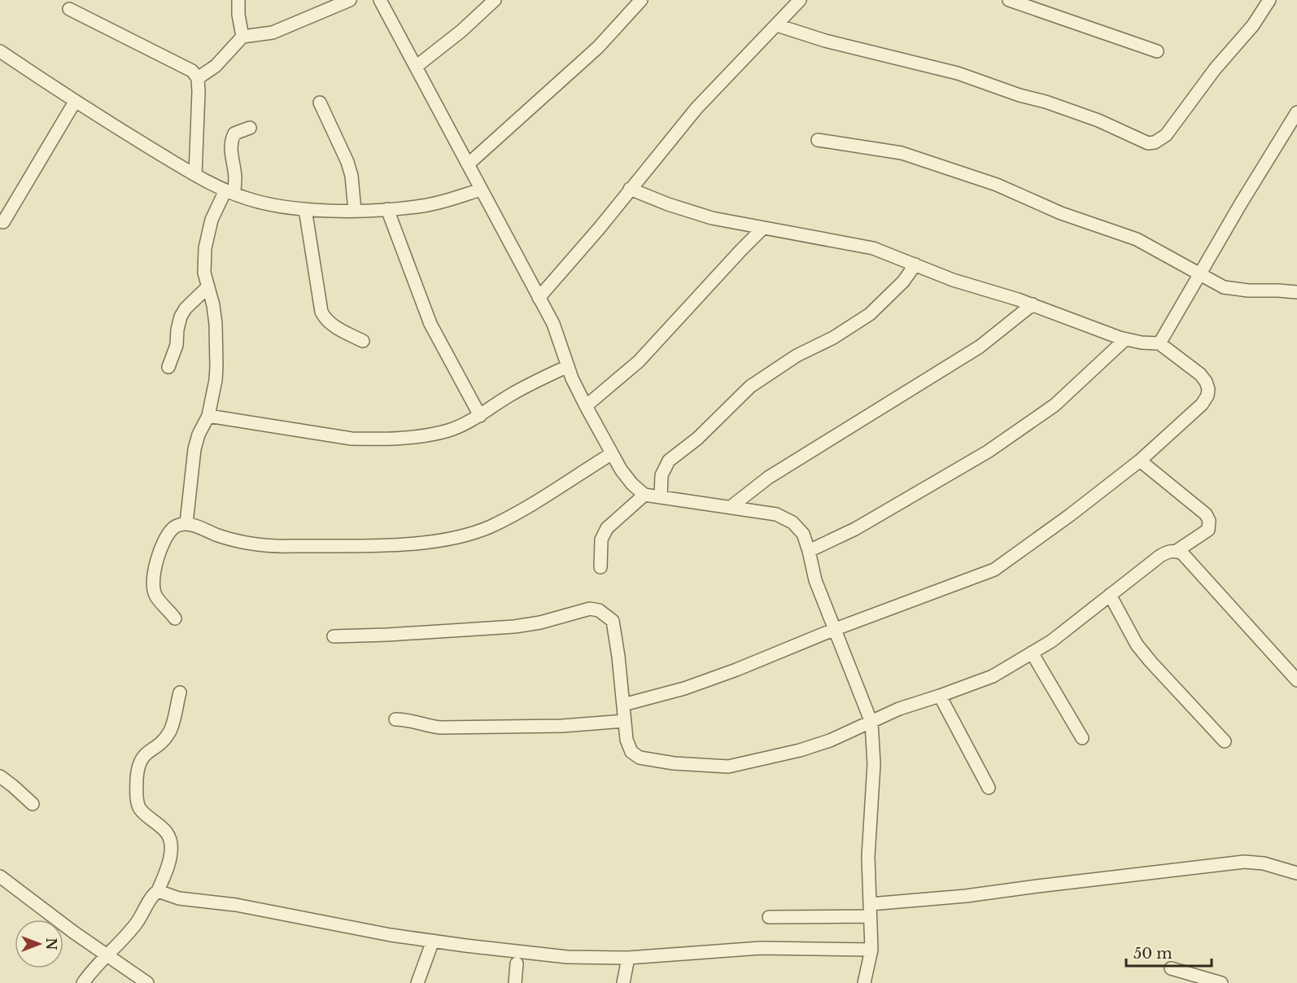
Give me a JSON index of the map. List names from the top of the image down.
{
  "scale_bar": "50 m",
  "north": "right"
}
